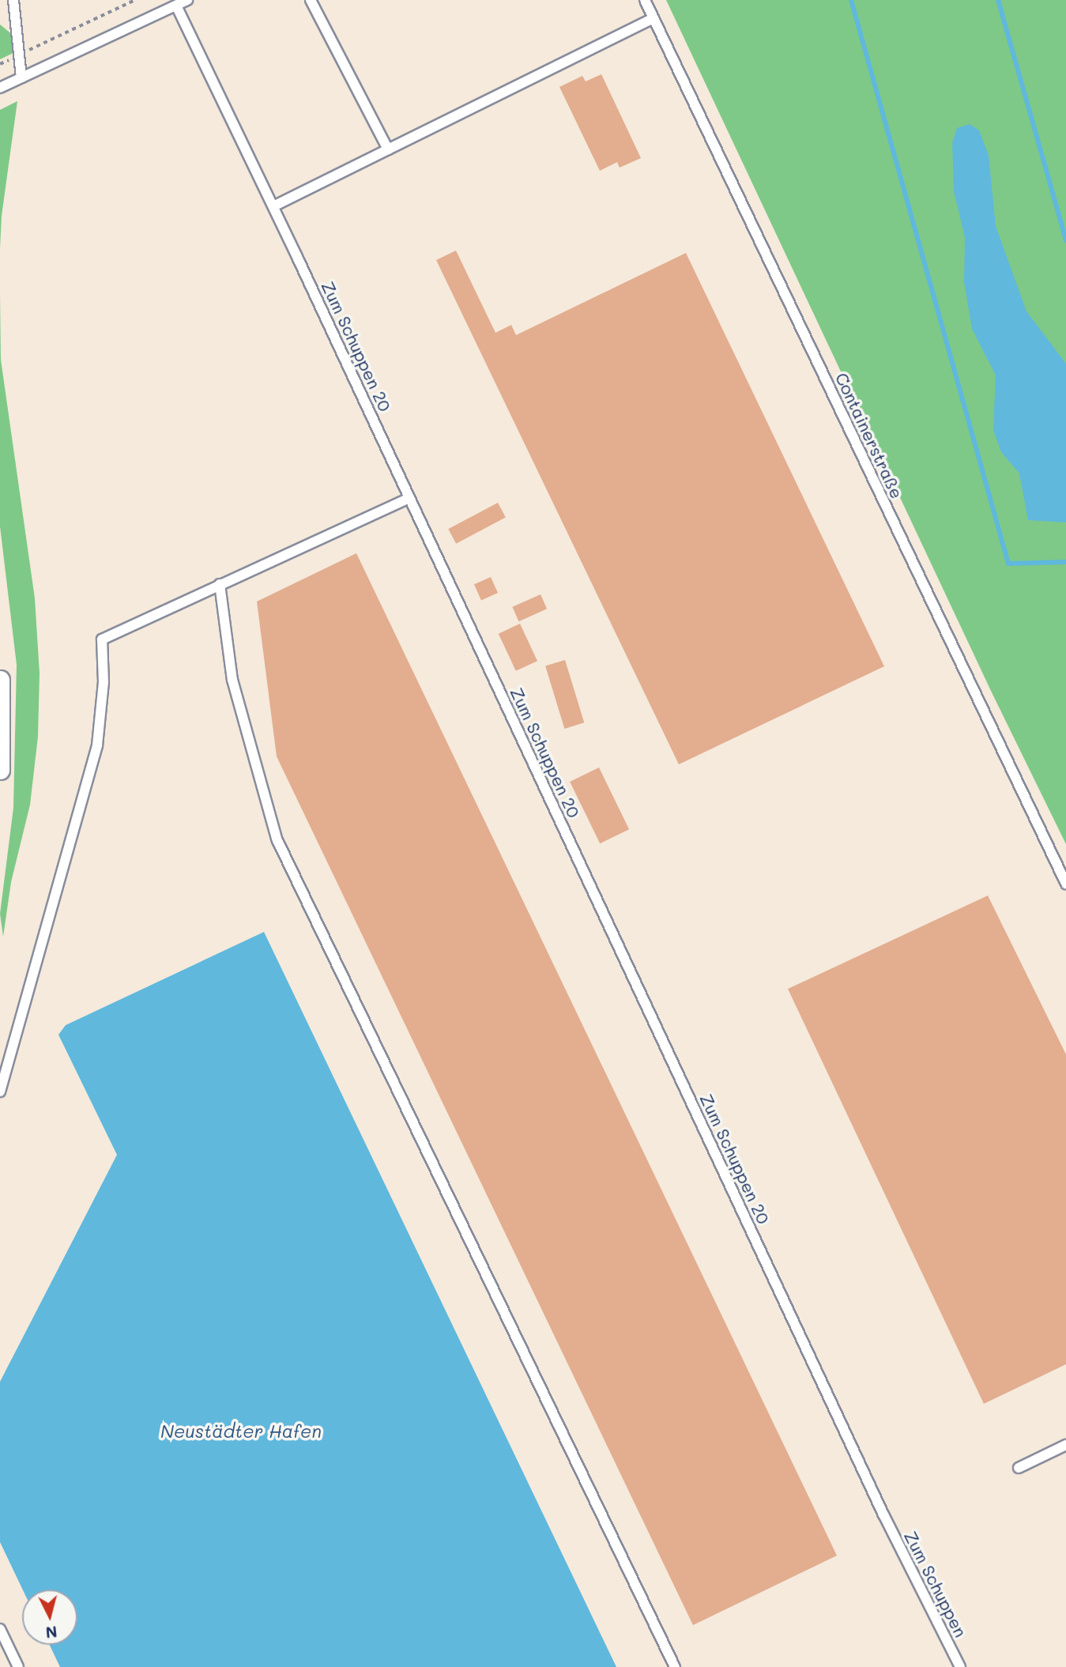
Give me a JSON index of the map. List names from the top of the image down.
{
  "streets": {
    "lane": ["Zum Schuppen 20", "Containerstraße", "Zum Schuppen"]
  },
  "crossings": [
    ["Zum Schuppen 20", "Zum Schuppen"]
  ],
  "water": ["Neustädter Hafen"],
  "north": "bottom"
}
